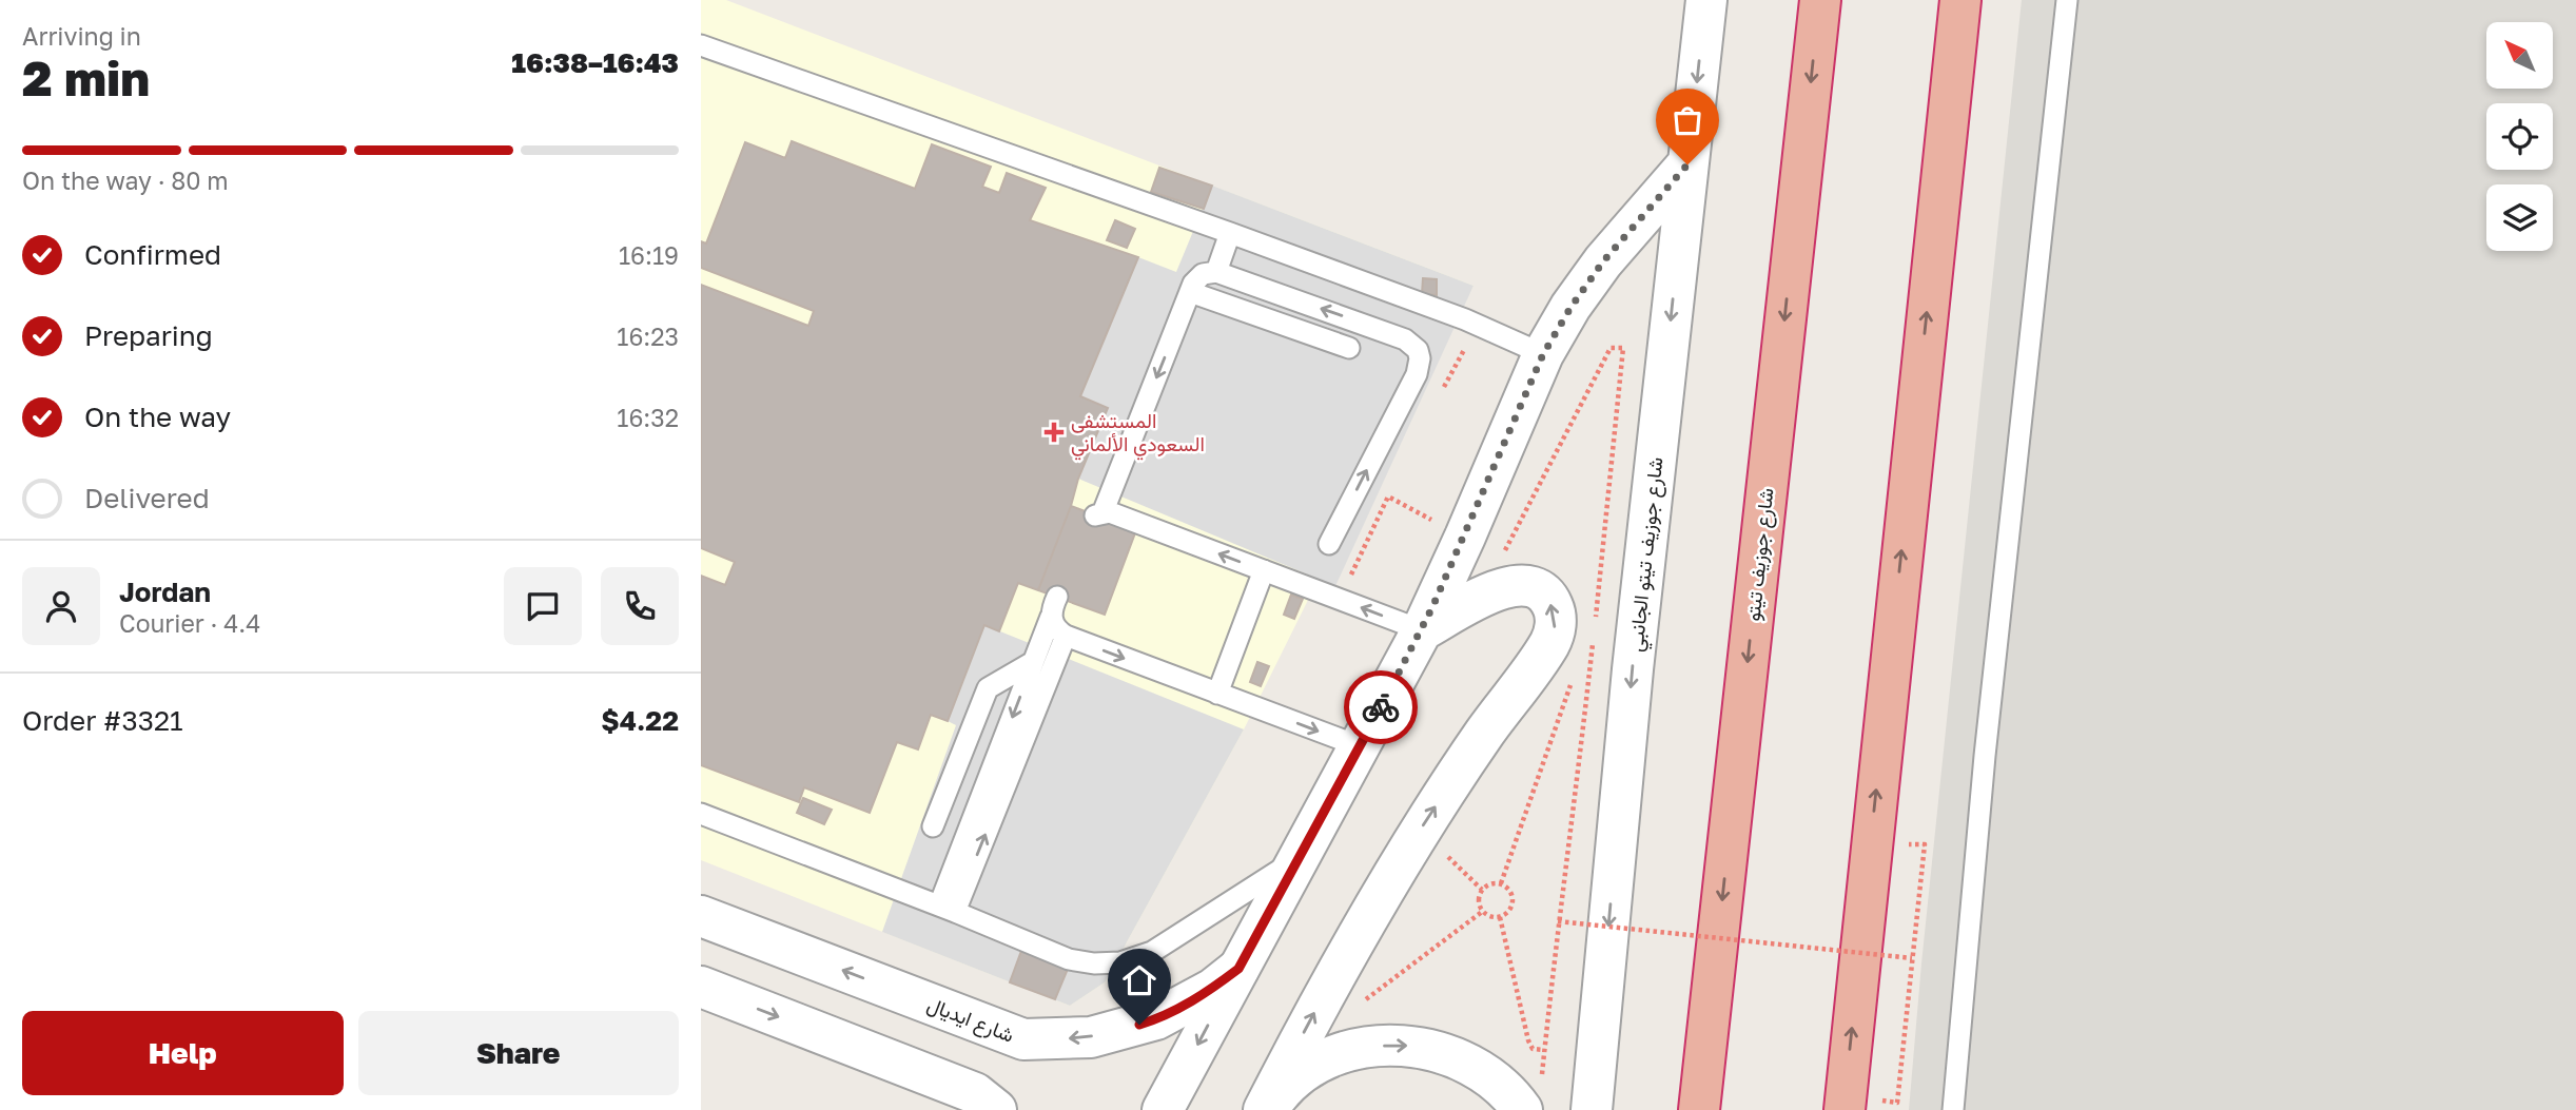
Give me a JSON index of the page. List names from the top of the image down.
{
  "streets": {
    "highway": ["شارع جوزيف تيتو"],
    "street": ["شارع جوزيف تيتو الجانبي", "شارع ايديال"]
  },
  "places": {
    "health": ["المستشفى السعودي الألماني"]
  },
  "north": "top left",
  "page": {
    "heading": ["2 min", "Arriving in", "16:38–16:43"],
    "panel": [
      "Jordan",
      "Courier · 4.4",
      "Order #3321",
      "$4.22"
    ],
    "bar": "On the way · 80 m",
    "list": [
      ["Confirmed", "16:19"],
      ["Preparing", "16:23"],
      ["On the way", "16:32"],
      "Delivered"
    ],
    "buttons": ["Help", "Share"]
  }
}
